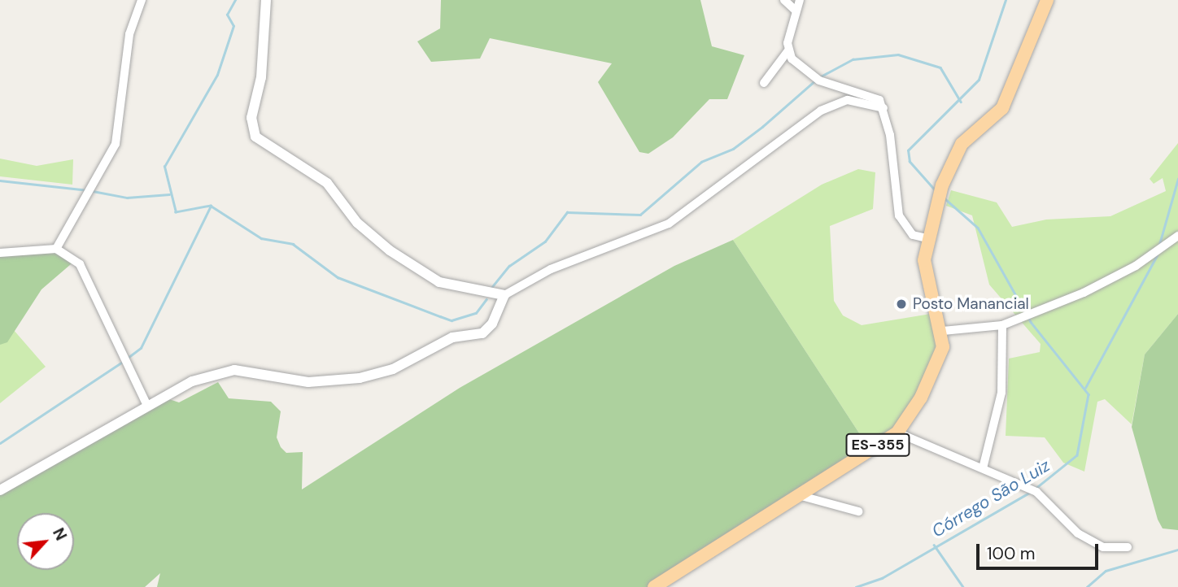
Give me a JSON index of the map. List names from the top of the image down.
{
  "streets": {
    "main road": ["ES-355"]
  },
  "water": ["Córrego São Luiz"],
  "places": ["Posto Manancial"],
  "scale_bar": "100 m",
  "north": "top right"
}
